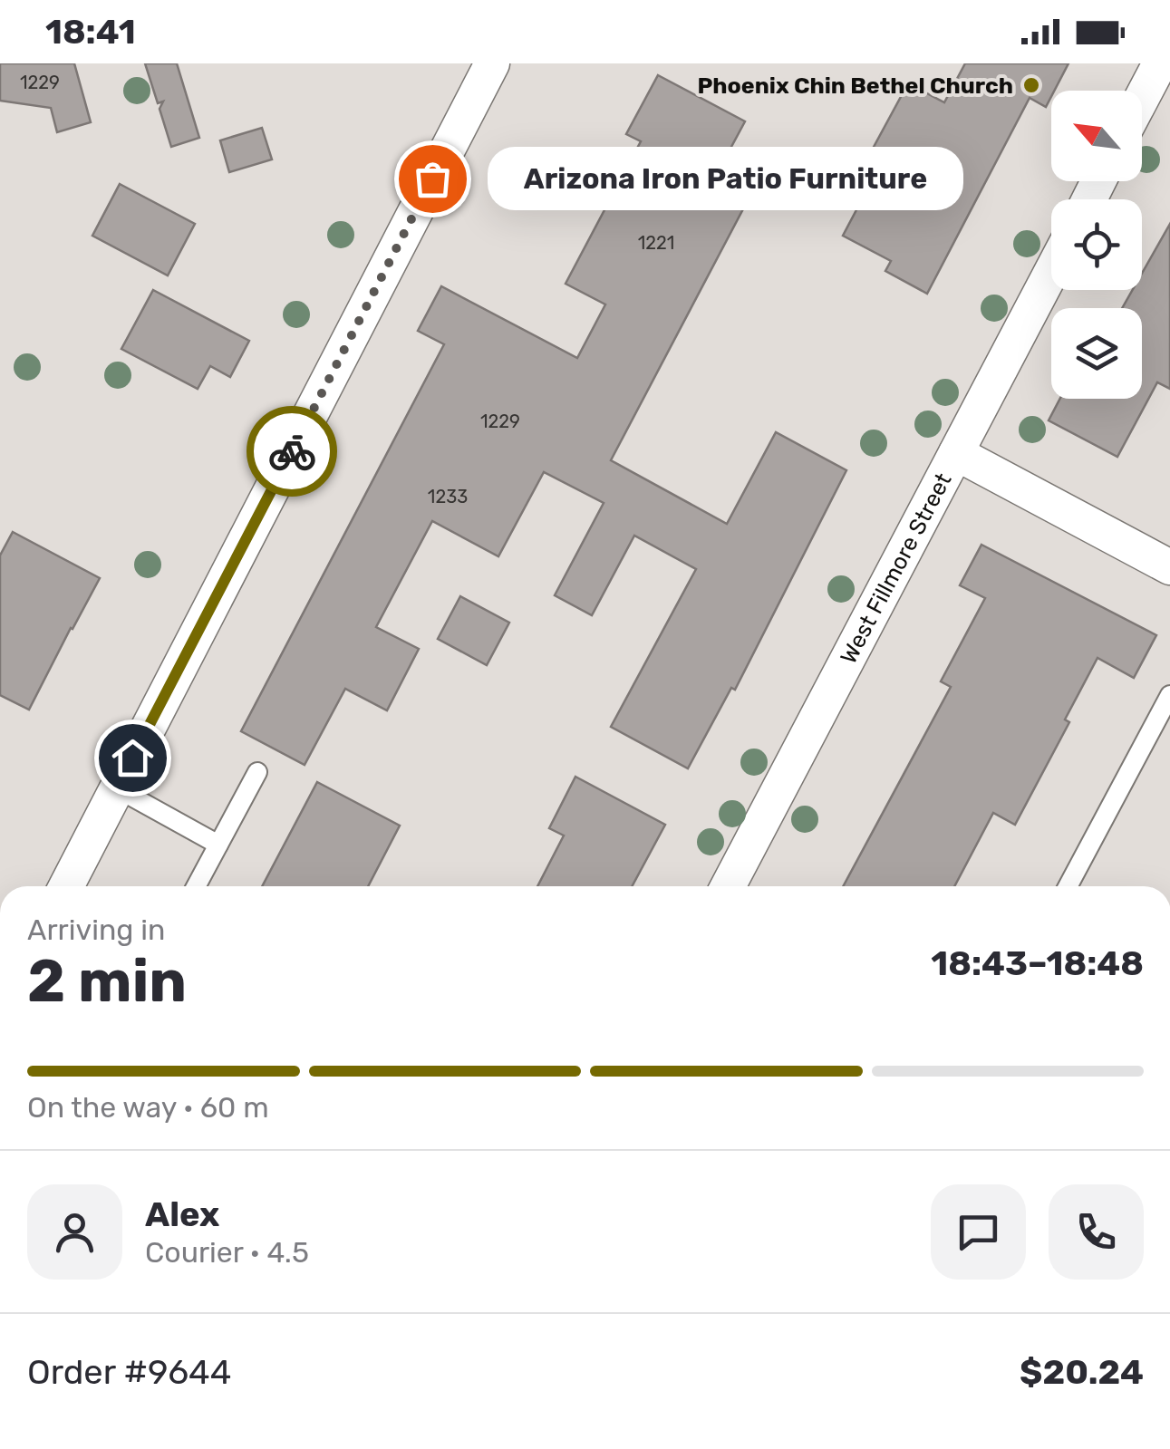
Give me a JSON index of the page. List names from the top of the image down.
{
  "streets": {
    "street": ["West Fillmore Street"]
  },
  "places": ["Phoenix Chin Bethel Church", "Arizona Iron Patio Furniture"],
  "house_numbers": [
    "1229",
    "1221",
    "1229",
    "1233"
  ],
  "north": "top left",
  "page": {
    "status": "18:41",
    "bubble": "Arizona Iron Patio Furniture",
    "heading": ["2 min", "Arriving in", "18:43–18:48"],
    "panel": [
      "Alex",
      "Courier · 4.5",
      "Order #9644",
      "$20.24"
    ],
    "bar": "On the way · 60 m"
  }
}
